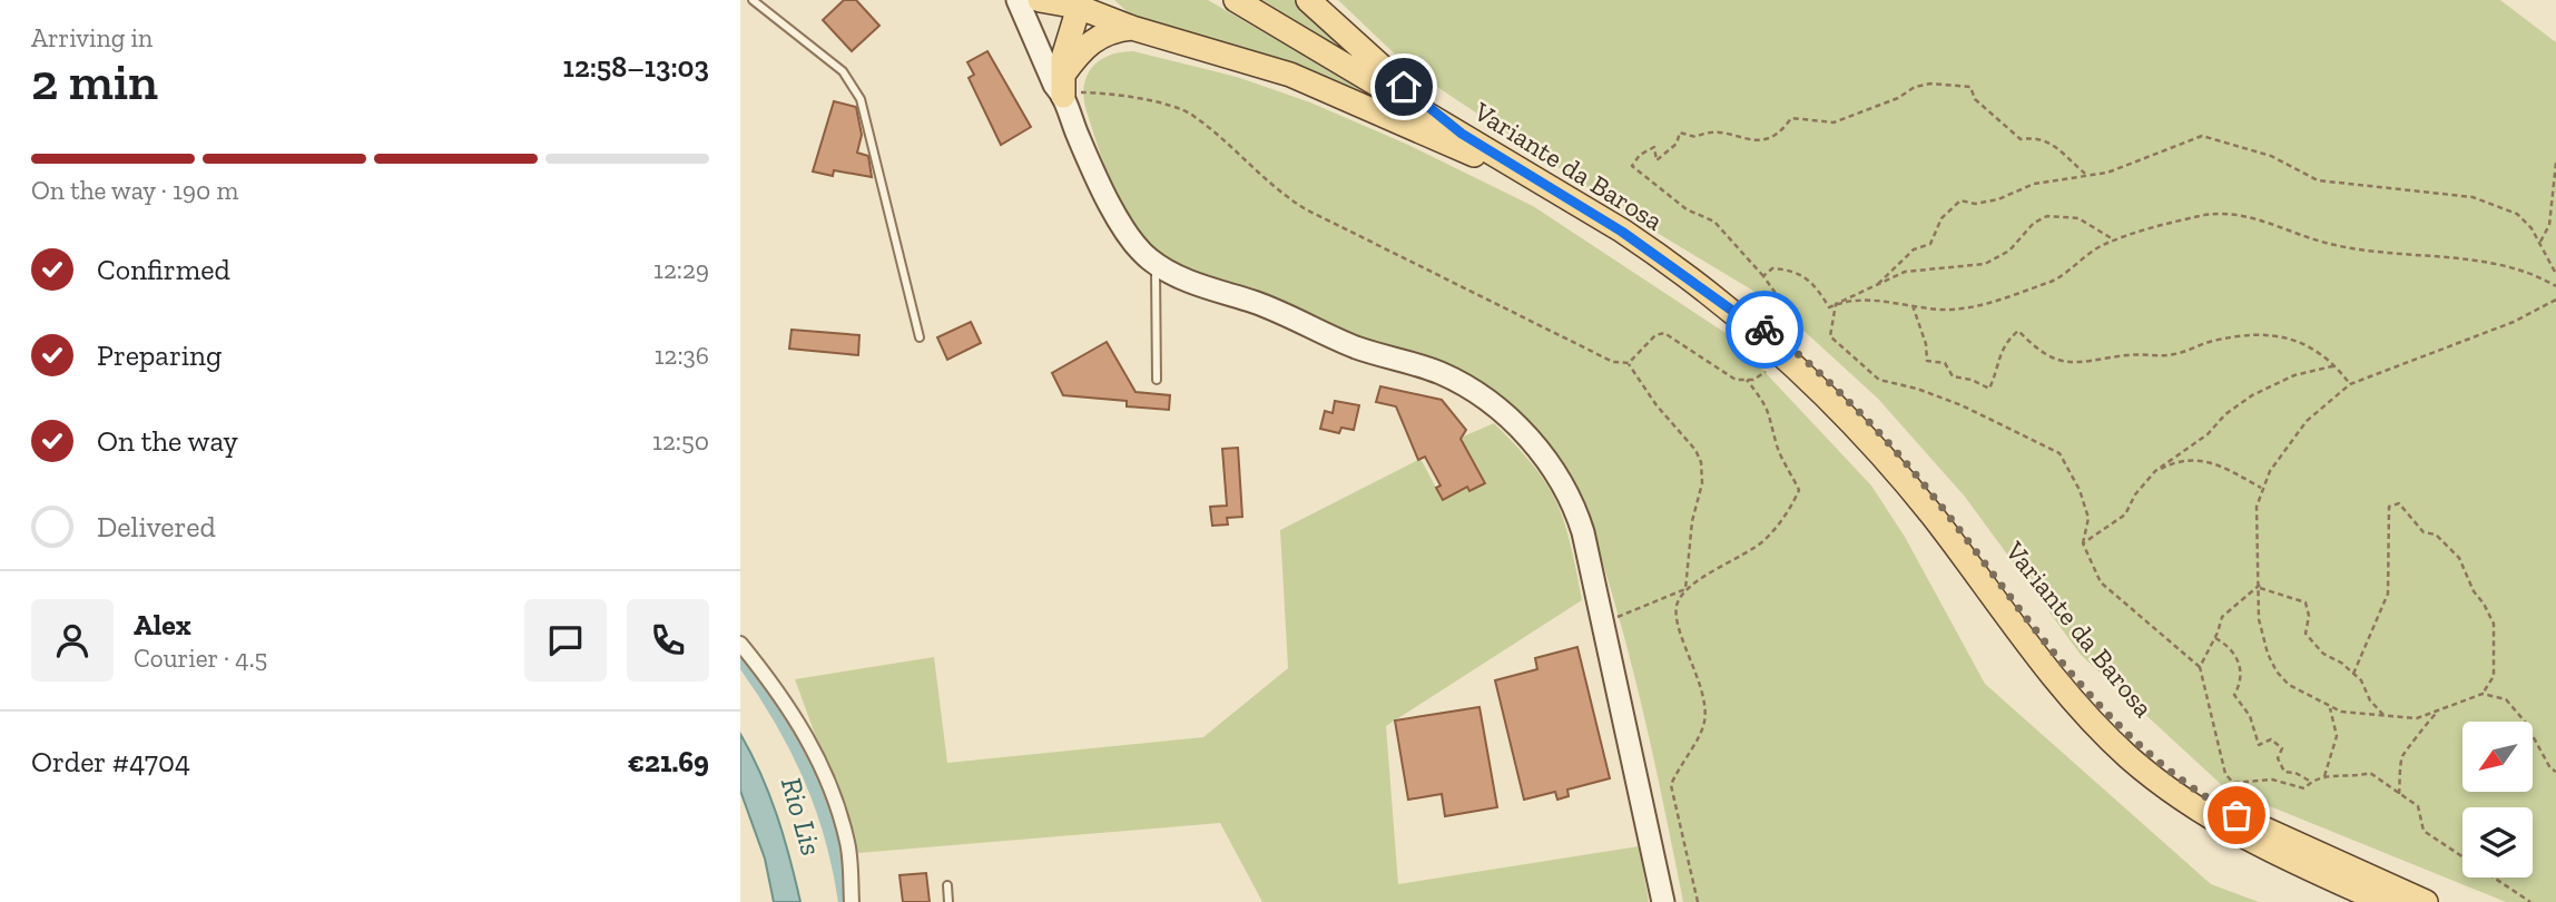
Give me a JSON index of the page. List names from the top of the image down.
{
  "streets": {
    "main road": ["Variante da Barosa"]
  },
  "water": ["Rio Lis"],
  "north": "bottom left",
  "page": {
    "heading": ["2 min", "Arriving in", "12:58–13:03"],
    "panel": [
      "Alex",
      "Courier · 4.5",
      "Order #4704",
      "€21.69"
    ],
    "bar": "On the way · 190 m",
    "list": [
      ["Confirmed", "12:29"],
      ["Preparing", "12:36"],
      ["On the way", "12:50"],
      "Delivered"
    ]
  }
}
